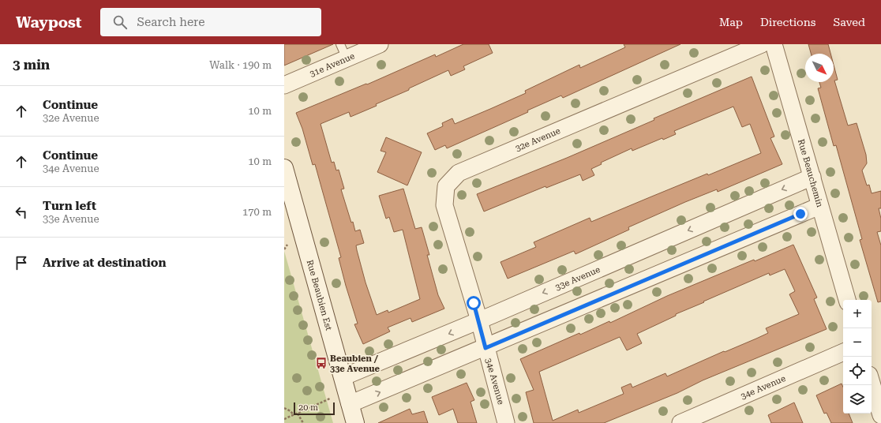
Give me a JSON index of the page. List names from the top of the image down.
{
  "streets": {
    "street": [
      "31e Avenue",
      "32e Avenue",
      "Rue Beauchemin",
      "33e Avenue",
      "Rue Beaubien Est",
      "34e Avenue"
    ]
  },
  "crossings": [
    ["32e Avenue", "33e Avenue"],
    ["32e Avenue", "34e Avenue"],
    ["Rue Beauchemin", "33e Avenue"],
    ["33e Avenue", "Rue Beaubien Est"],
    ["33e Avenue", "34e Avenue"]
  ],
  "places": {
    "bus stop": ["Beaubien / 33e Avenue"]
  },
  "scale_bar": "20 m",
  "north": "bottom right",
  "page": {
    "header": "Waypost",
    "search": "Search here",
    "nav": ["Map", "Directions", "Saved"],
    "heading": ["3 min", "Walk · 190 m"],
    "list": [
      ["Continue", "32e Avenue", "10 m"],
      ["Continue", "34e Avenue", "10 m"],
      ["Turn left", "33e Avenue", "170 m"],
      "Arrive at destination"
    ],
    "map_buttons": ["+", "−"],
    "scale": "20 m"
  }
}
